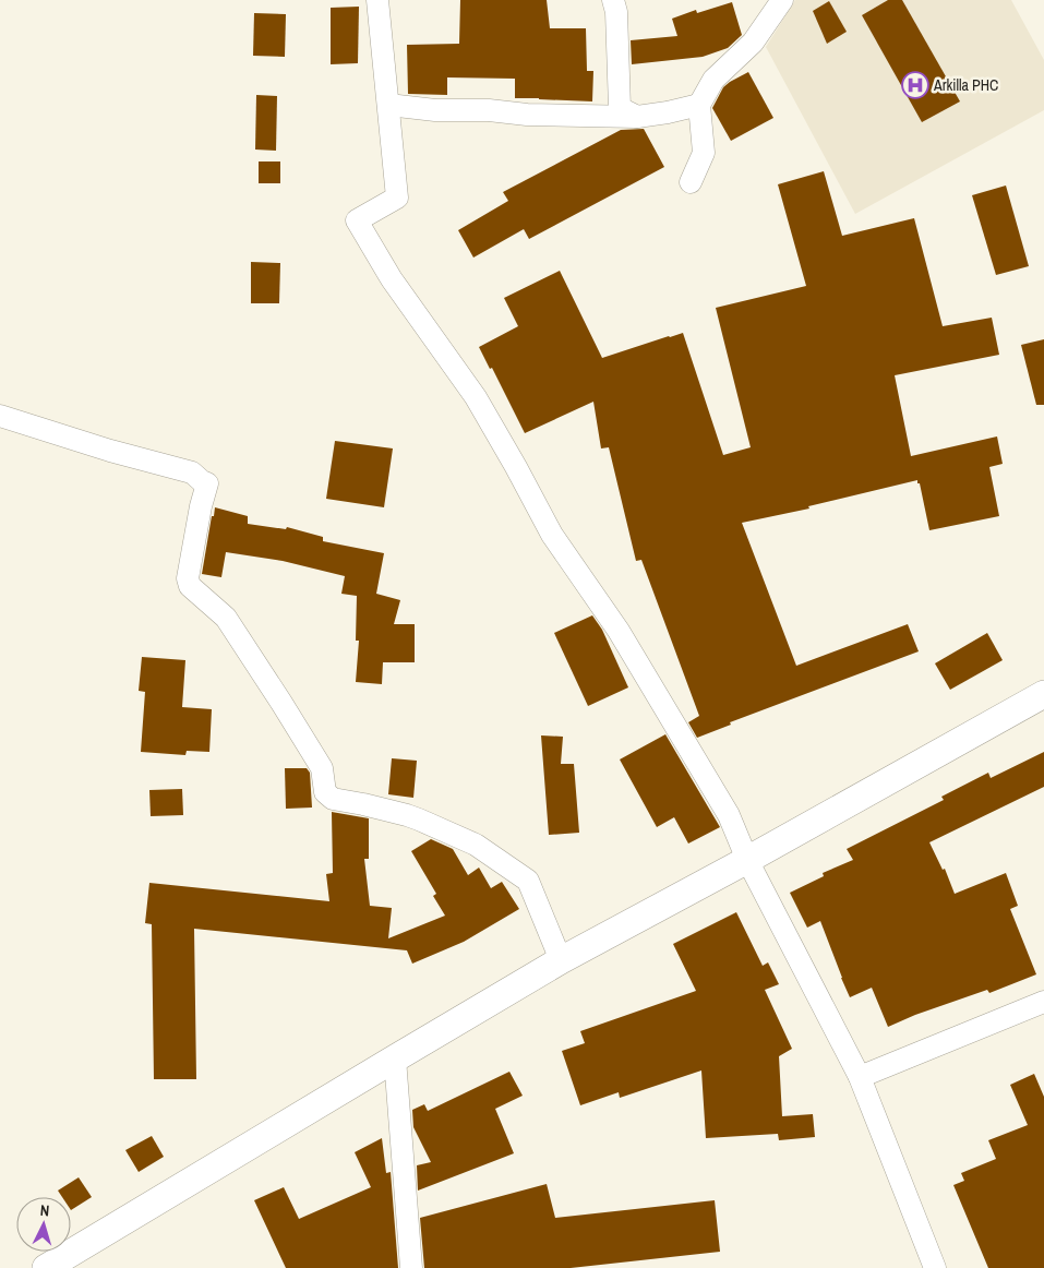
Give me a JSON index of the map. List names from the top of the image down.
{
  "places": {
    "hospital": ["Arkilla PHC"]
  },
  "north": "top"
}
